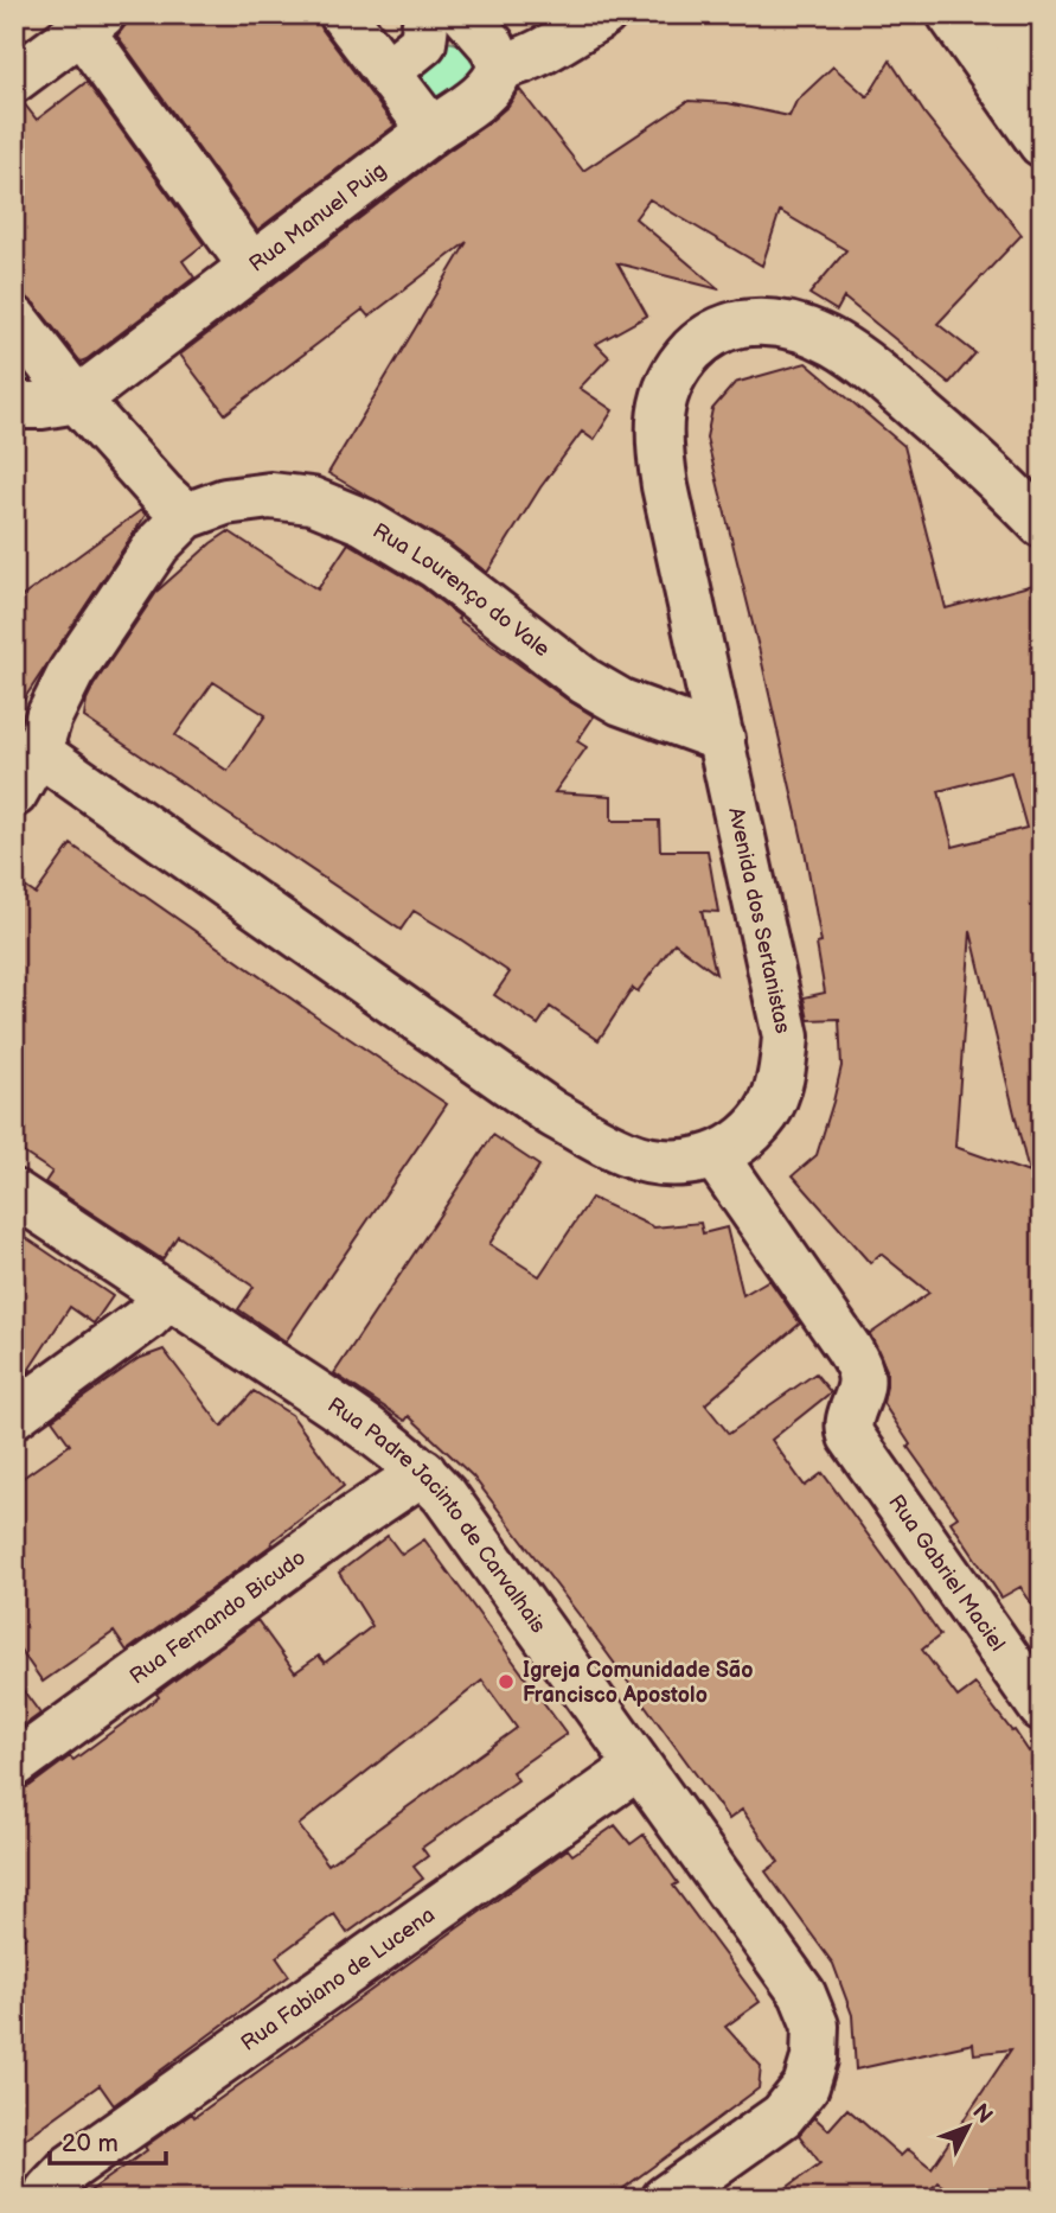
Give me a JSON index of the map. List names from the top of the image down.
{
  "streets": {
    "street": [
      "Rua Manuel Puig",
      "Rua Lourenço do Vale",
      "Avenida dos Sertanistas",
      "Rua Padre Jacinto de Carvalhais",
      "Rua Gabriel Maciel",
      "Rua Fernando Bicudo",
      "Rua Fabiano de Lucena"
    ]
  },
  "crossings": [
    ["Rua Lourenço do Vale", "Avenida dos Sertanistas"],
    ["Avenida dos Sertanistas", "Rua Gabriel Maciel"],
    ["Rua Padre Jacinto de Carvalhais", "Rua Fernando Bicudo"],
    ["Rua Padre Jacinto de Carvalhais", "Rua Fabiano de Lucena"]
  ],
  "places": ["Igreja Comunidade São Francisco Apostolo"],
  "scale_bar": "20 m",
  "north": "top right"
}
